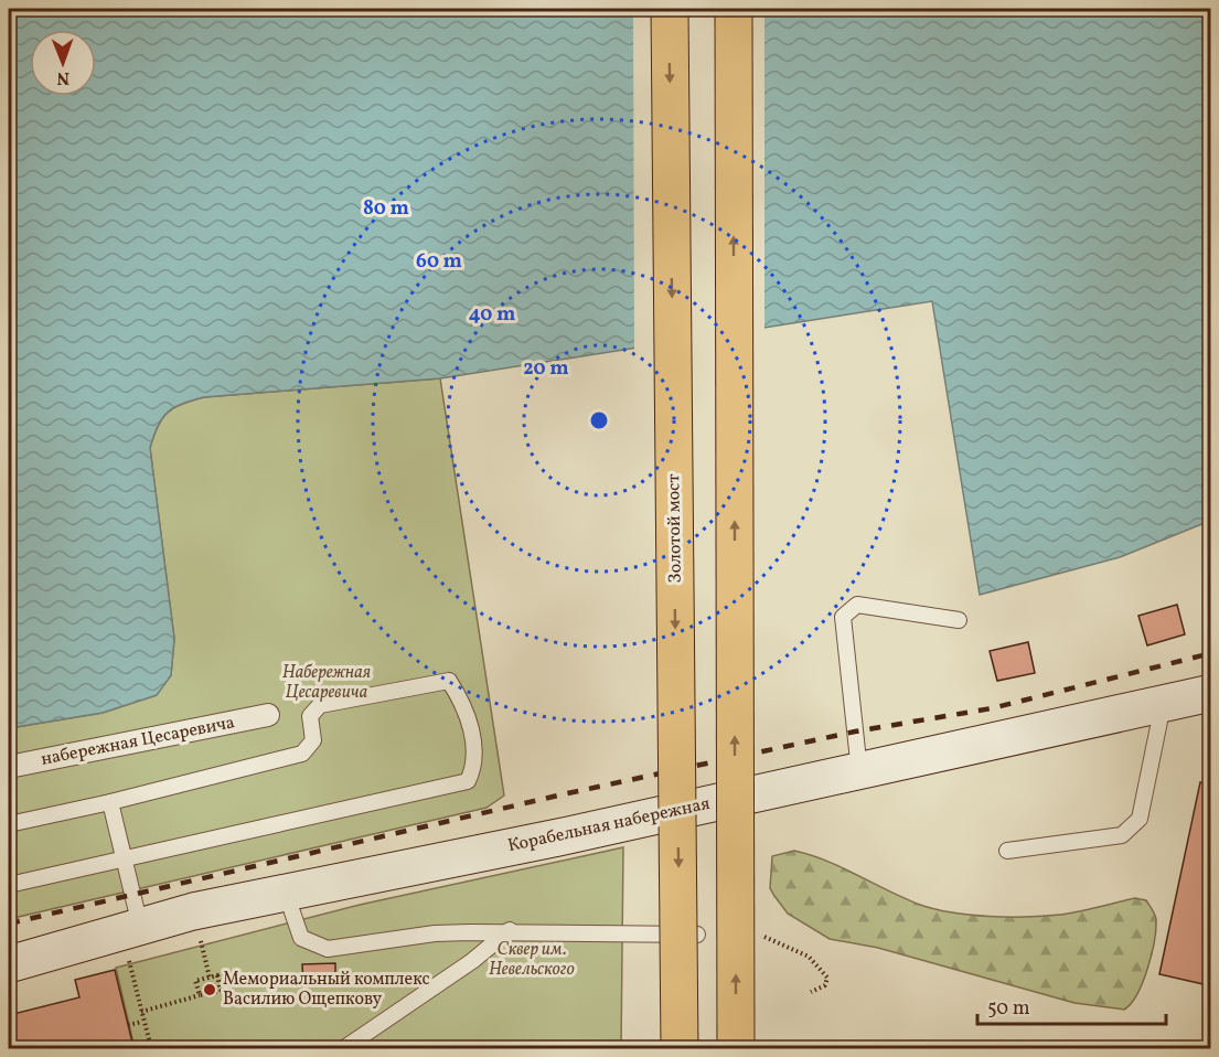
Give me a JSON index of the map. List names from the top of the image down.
{
  "streets": {
    "highway": ["Золотой мост"],
    "main road": ["Корабельная набережная"],
    "street": ["набережная Цесаревича"]
  },
  "parks": ["Набережная Цесаревича", "Сквер им. Невельского"],
  "places": ["Мемориальный комплекс Василию Ощепкову"],
  "scale_bar": "50 m",
  "north": "bottom",
  "rings": [
    "80 m",
    "60 m",
    "40 m",
    "20 m"
  ]
}
